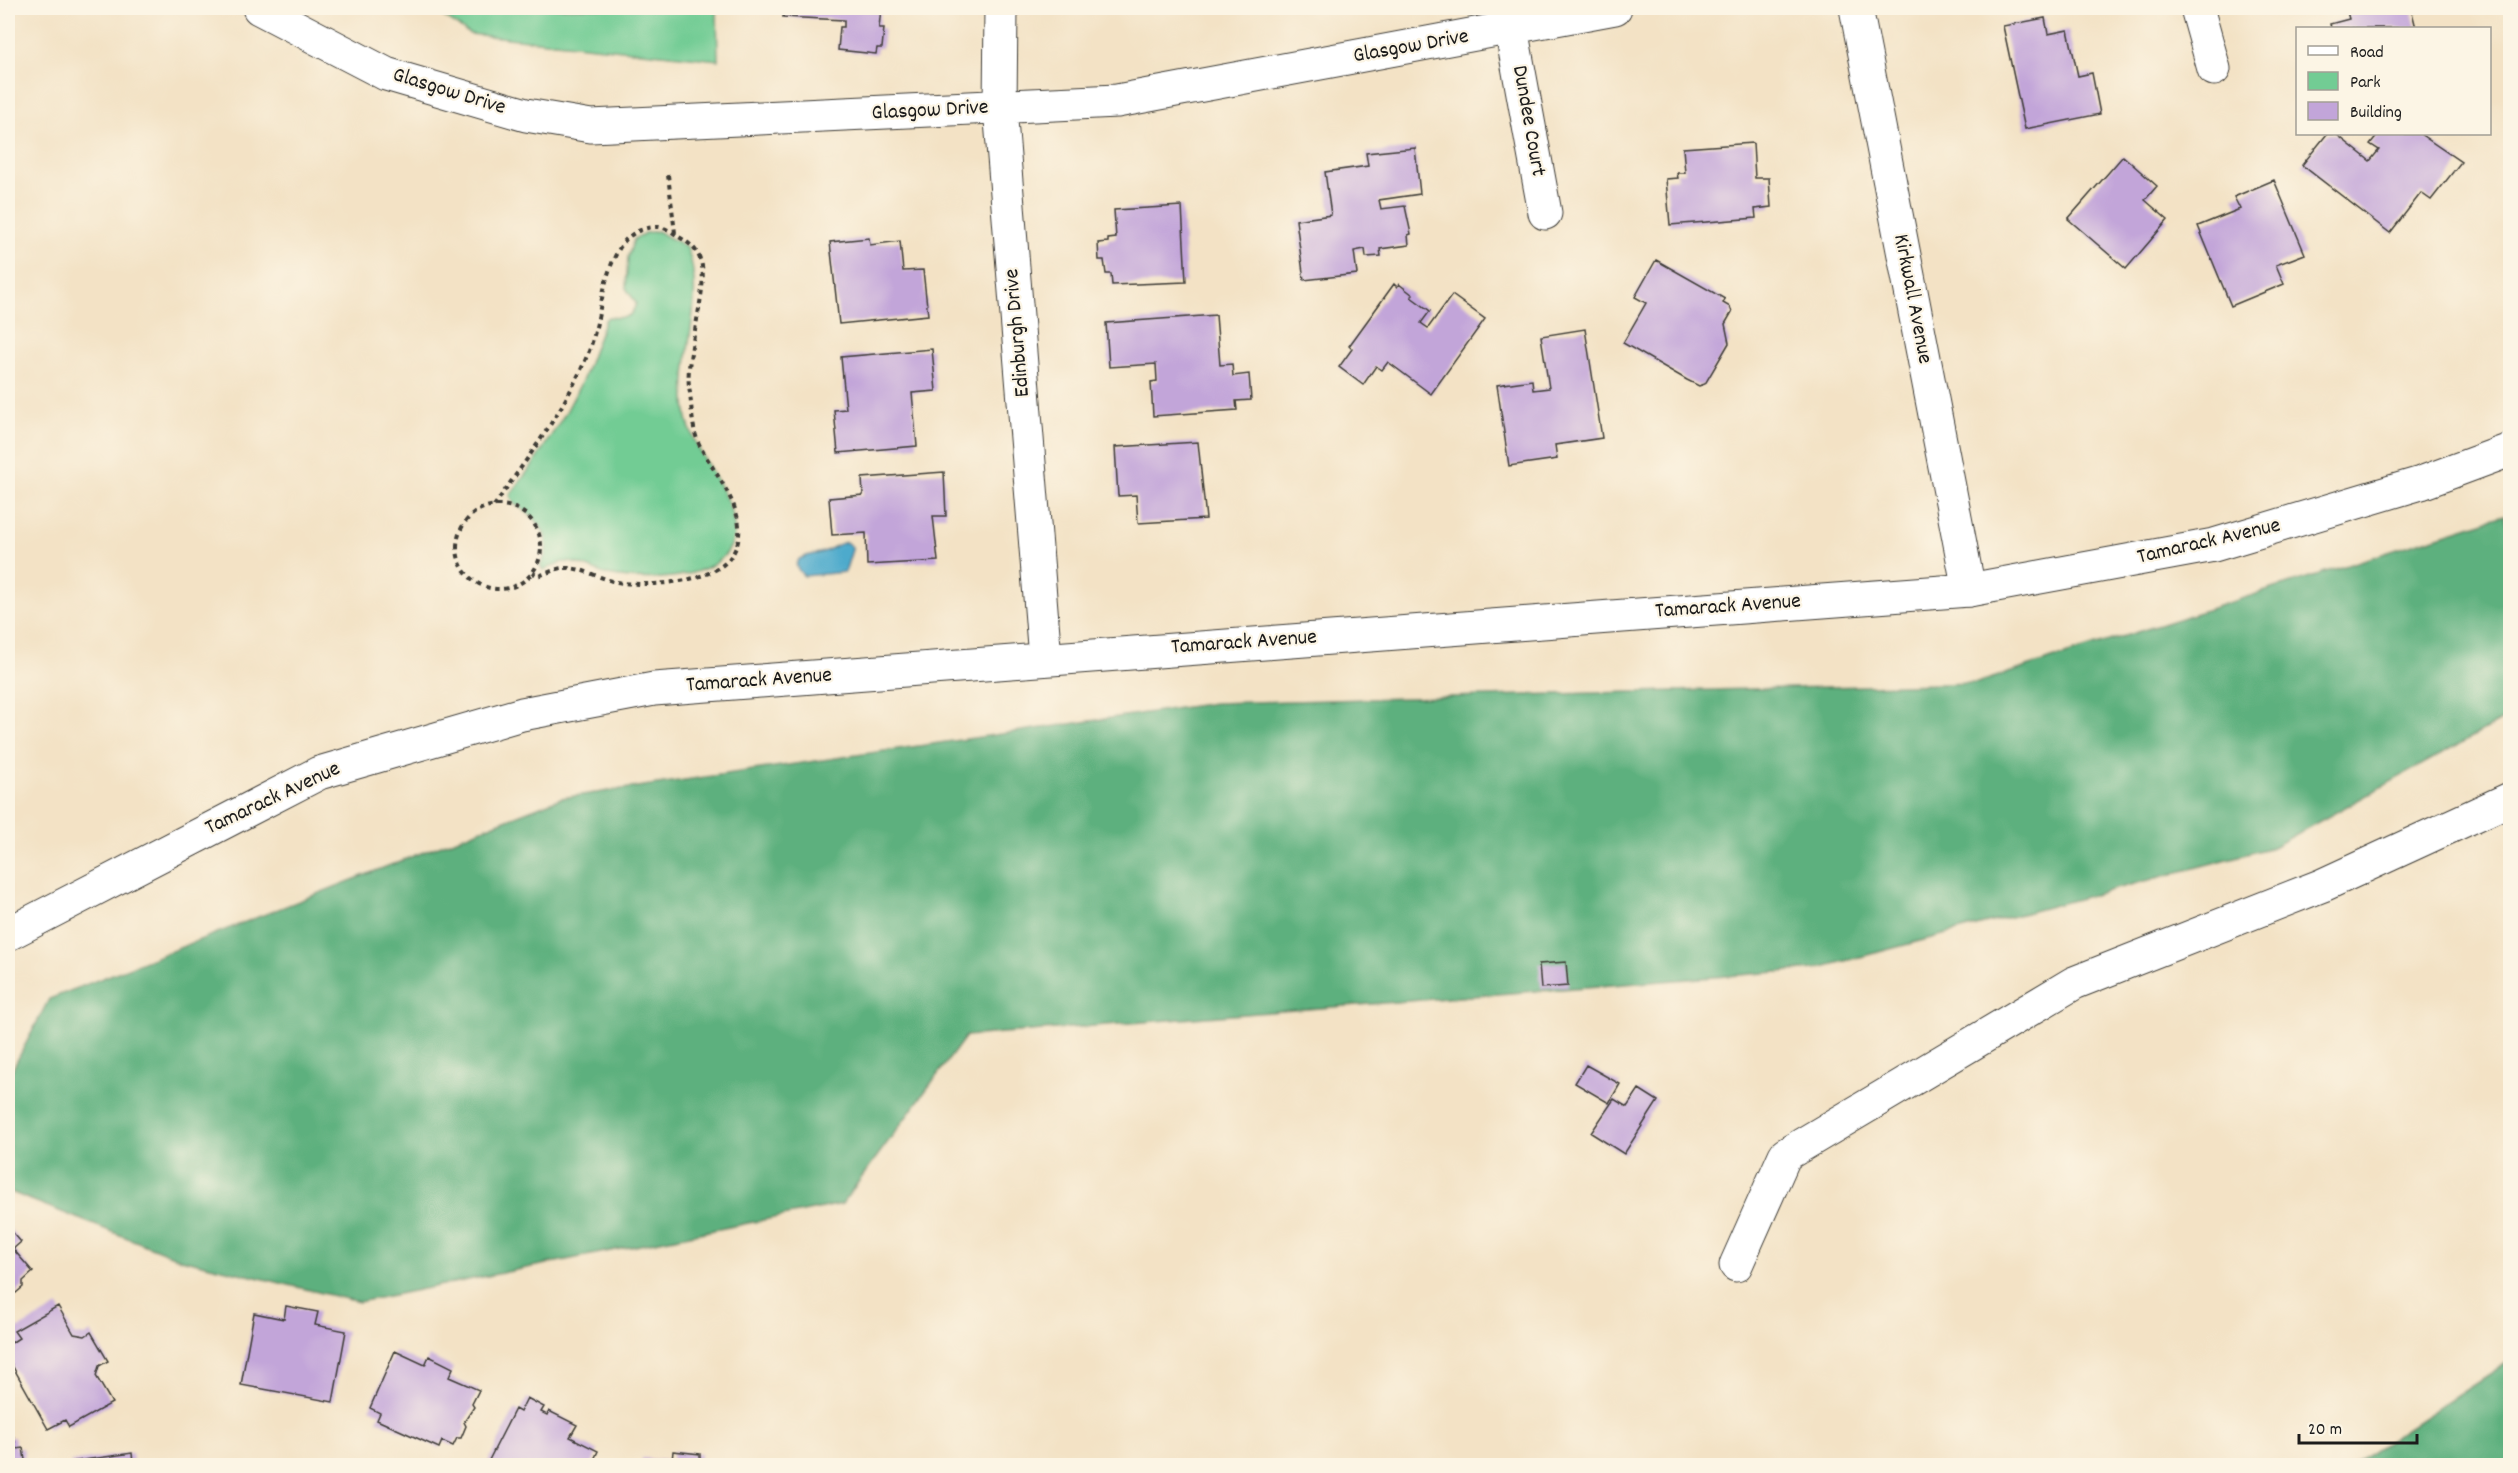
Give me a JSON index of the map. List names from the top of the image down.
{
  "streets": {
    "street": [
      "Glasgow Drive",
      "Dundee Court",
      "Kirkwall Avenue",
      "Edinburgh Drive",
      "Tamarack Avenue"
    ]
  },
  "crossings": [
    ["Glasgow Drive", "Dundee Court"],
    ["Glasgow Drive", "Edinburgh Drive"],
    ["Kirkwall Avenue", "Tamarack Avenue"],
    ["Edinburgh Drive", "Tamarack Avenue"]
  ],
  "legend": ["Road", "Park", "Building"],
  "scale_bar": "20 m"
}
